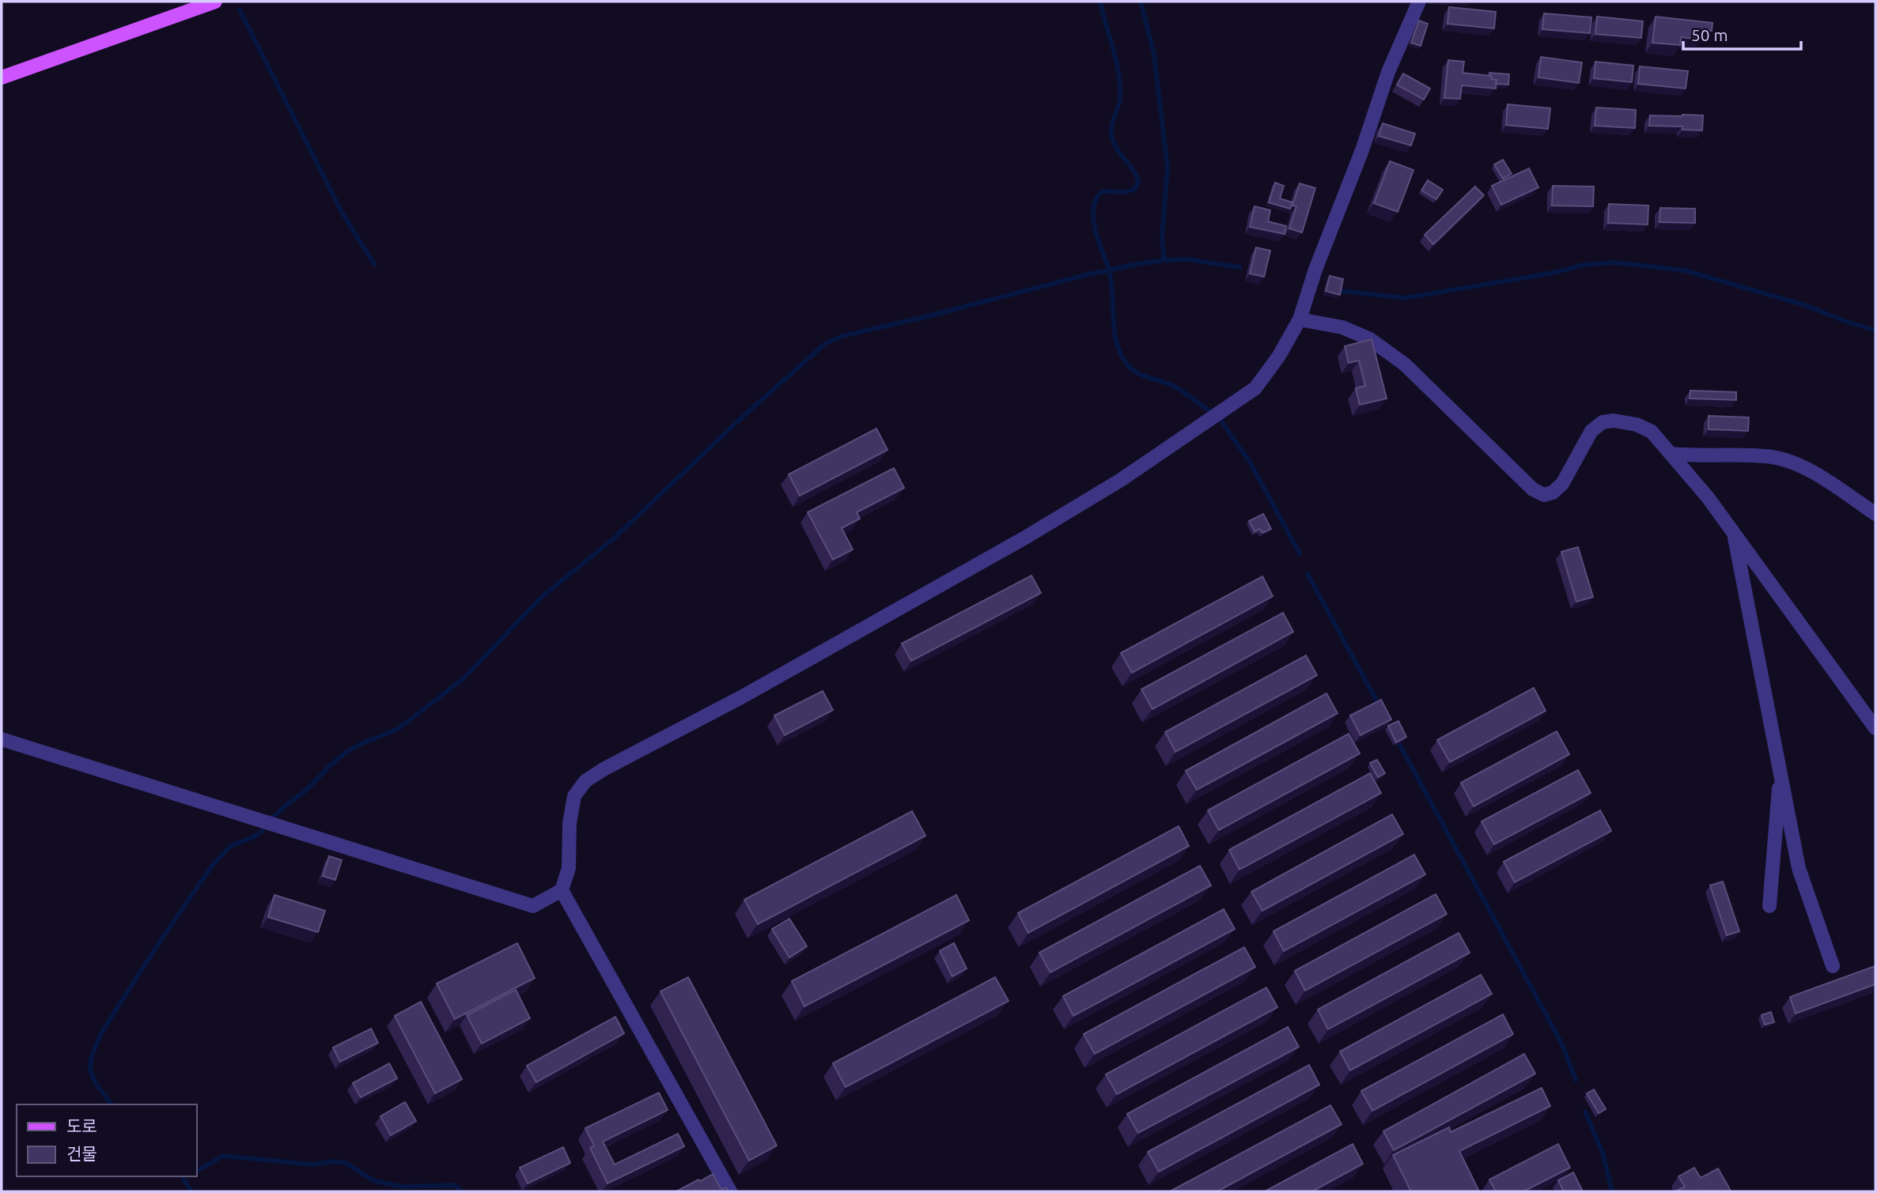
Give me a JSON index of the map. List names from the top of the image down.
{
  "legend": ["도로", "건물"],
  "scale_bar": "50 m"
}
